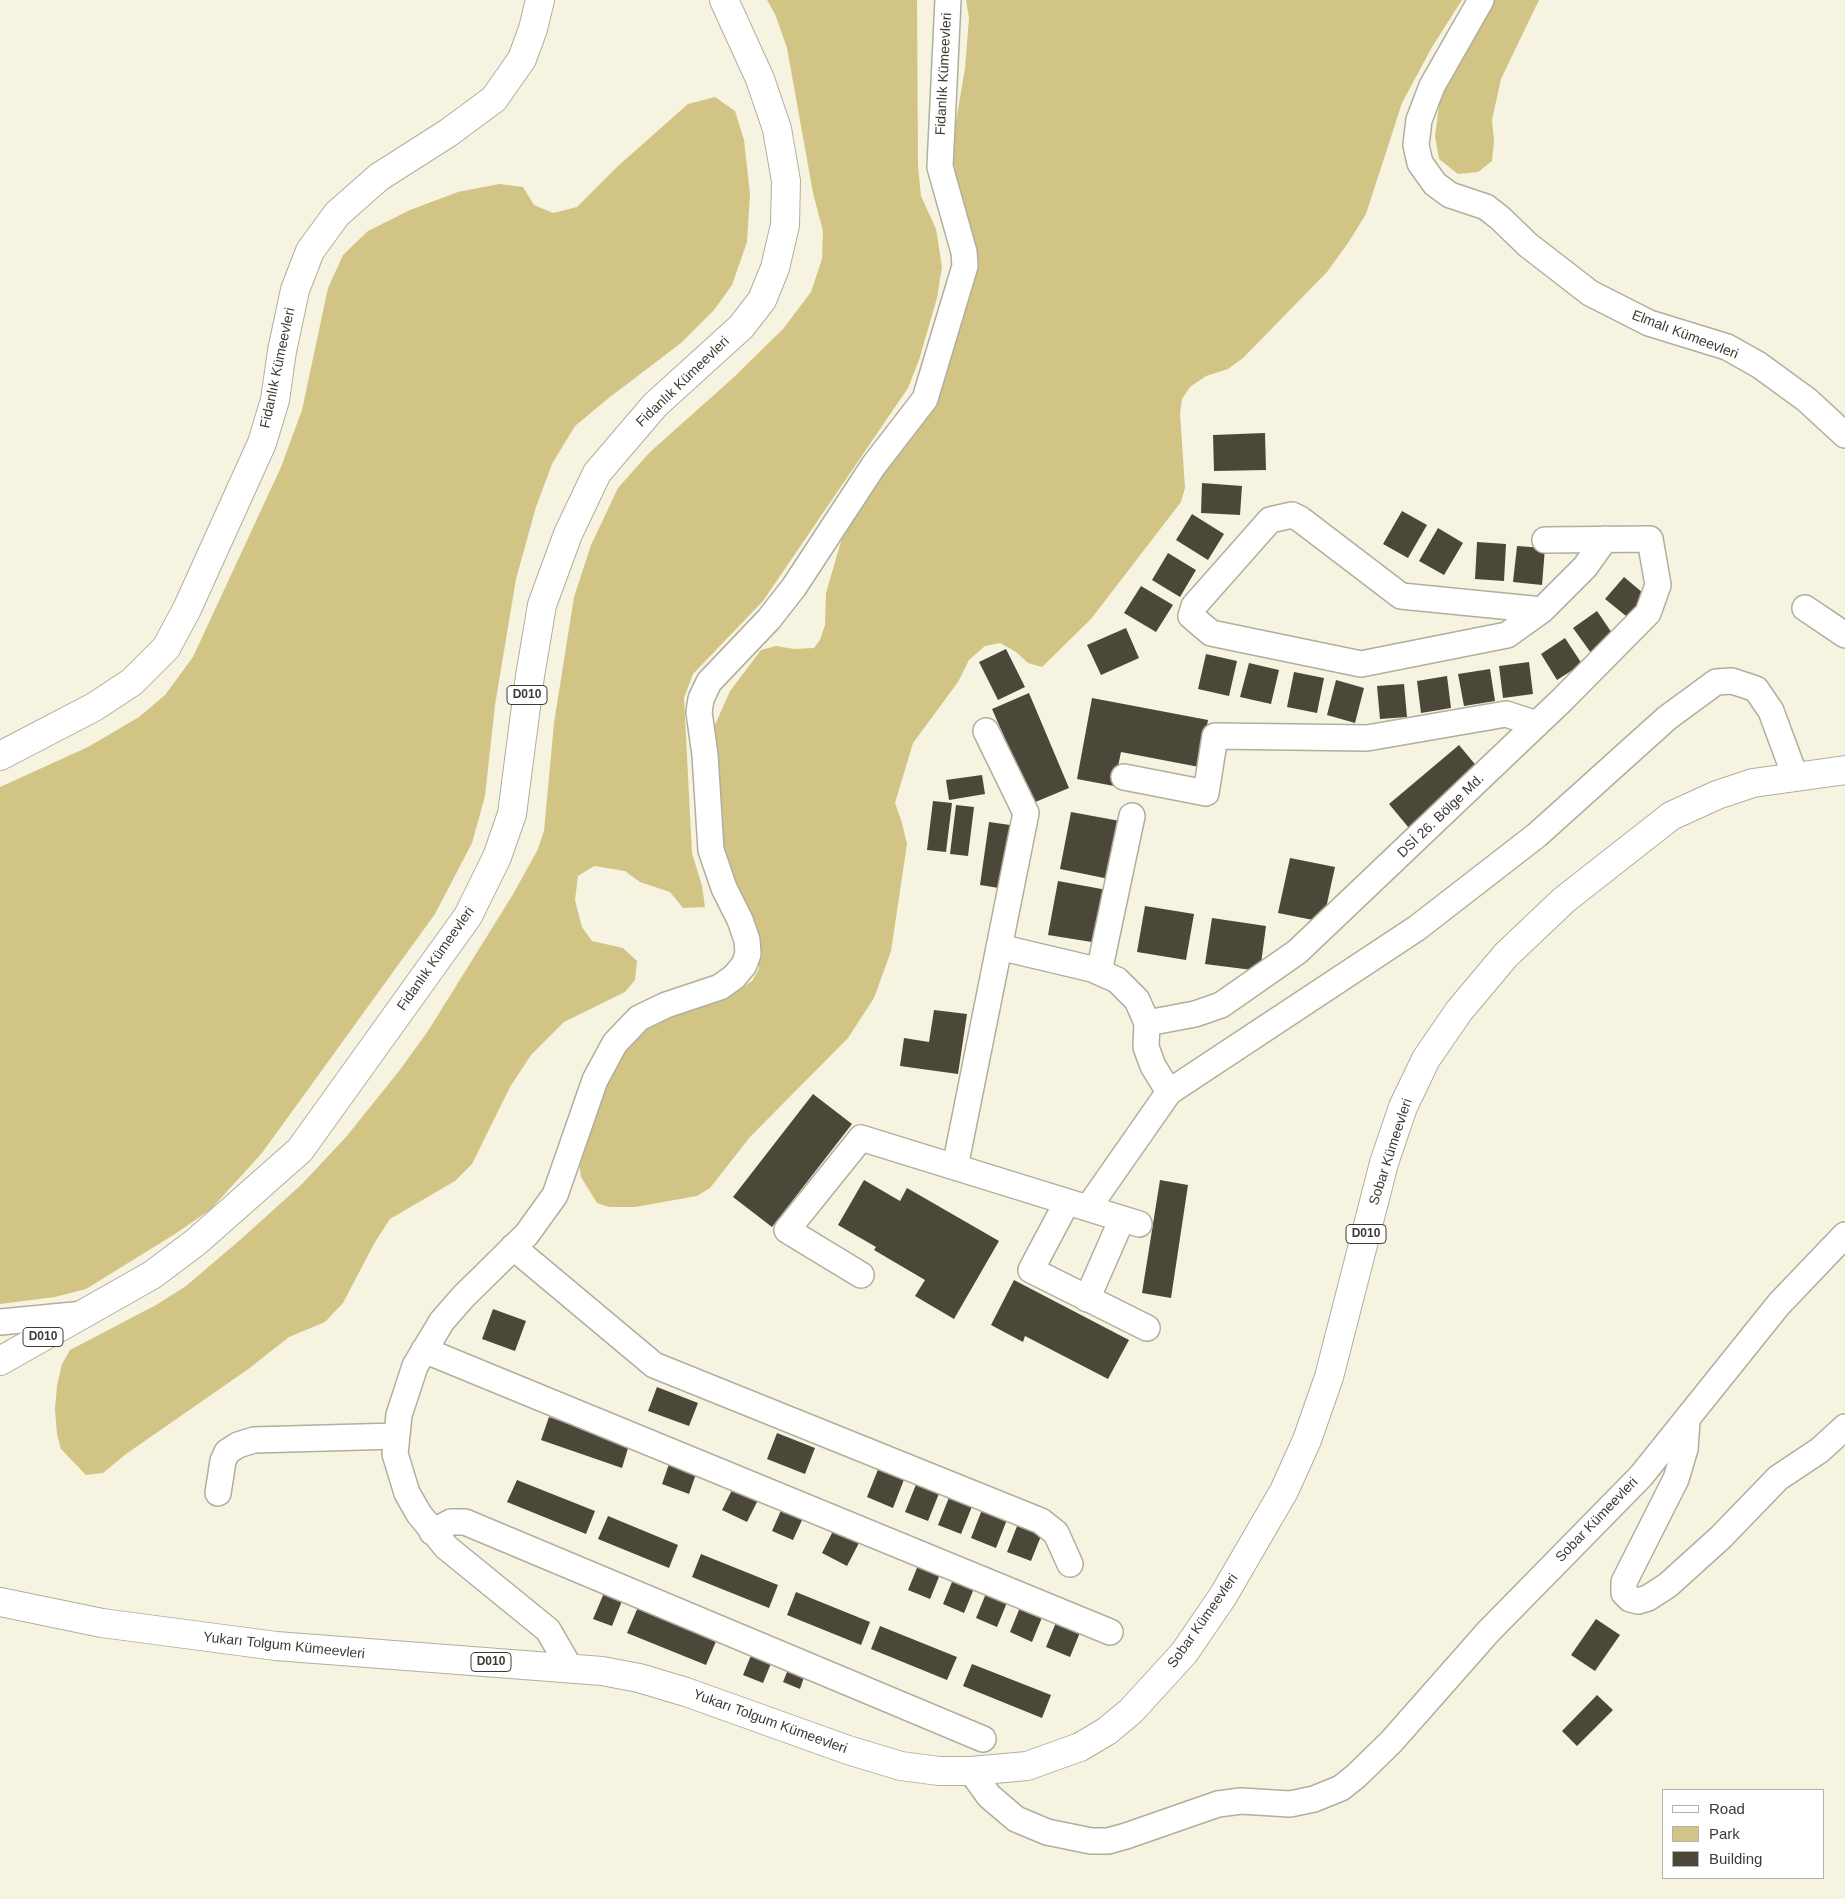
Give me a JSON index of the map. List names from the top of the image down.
{
  "streets": {
    "main road": [
      "Fidanlık Kümeevleri",
      "D010",
      "Sobar Kümeevleri",
      "Yukarı Tolgum Kümeevleri"
    ],
    "street": ["Elmalı Kümeevleri", "DSİ 26. Bölge Md."]
  },
  "crossings": [
    ["Fidanlık Kümeevleri", "D010"],
    ["Sobar Kümeevleri", "Yukarı Tolgum Kümeevleri"]
  ],
  "legend": ["Road", "Park", "Building"]
}
